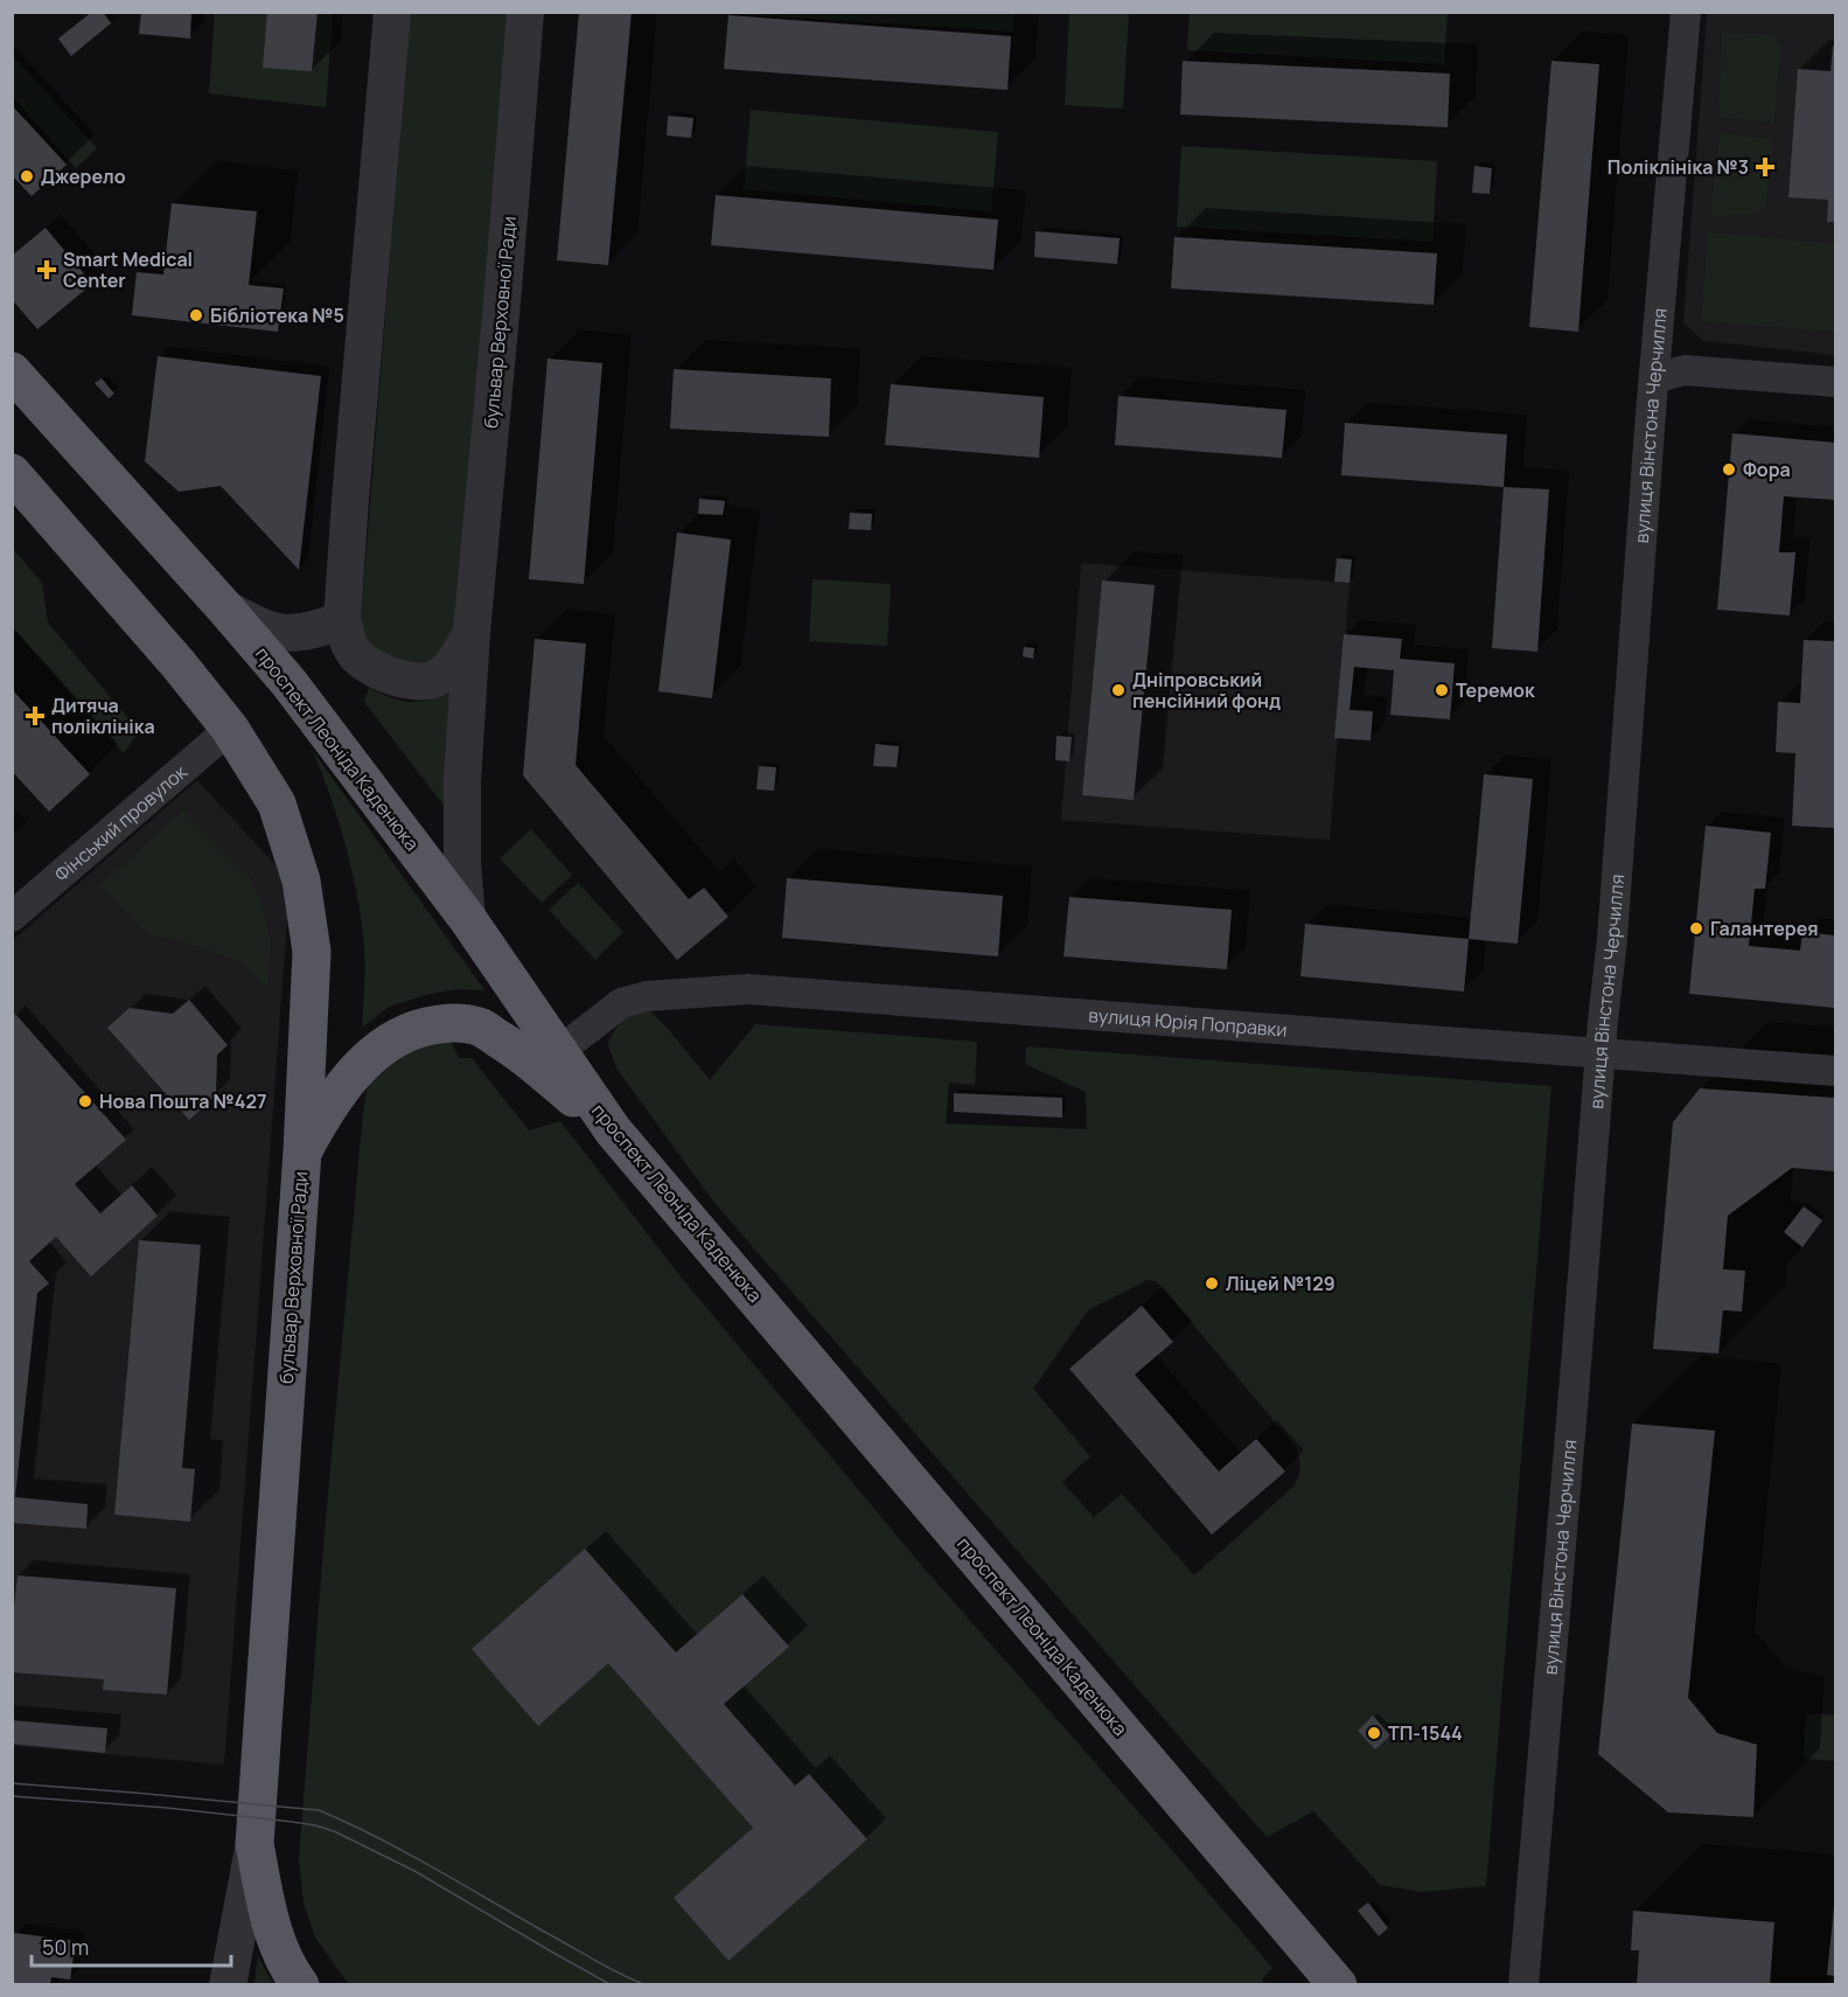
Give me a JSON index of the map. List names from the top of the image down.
{
  "streets": {
    "highway": ["бульвар Верховної Ради", "проспект Леоніда Каденюка"],
    "street": ["вулиця Вінстона Черчилля", "Фінський провулок", "вулиця Юрія Поправки"]
  },
  "crossings": [
    ["бульвар Верховної Ради", "проспект Леоніда Каденюка"],
    ["бульвар Верховної Ради", "Фінський провулок"],
    ["вулиця Вінстона Черчилля", "вулиця Юрія Поправки"],
    ["проспект Леоніда Каденюка", "вулиця Юрія Поправки"]
  ],
  "places": {
    "health": ["Поліклініка №3", "Smart Medical Center", "Дитяча поліклініка"],
    "other": [
      "Джерело",
      "Бібліотека №5",
      "Фора",
      "Дніпровський пенсійний фонд",
      "Теремок",
      "Галантерея",
      "Нова Пошта №427",
      "Ліцей №129",
      "ТП-1544"
    ]
  },
  "scale_bar": "50 m"
}
